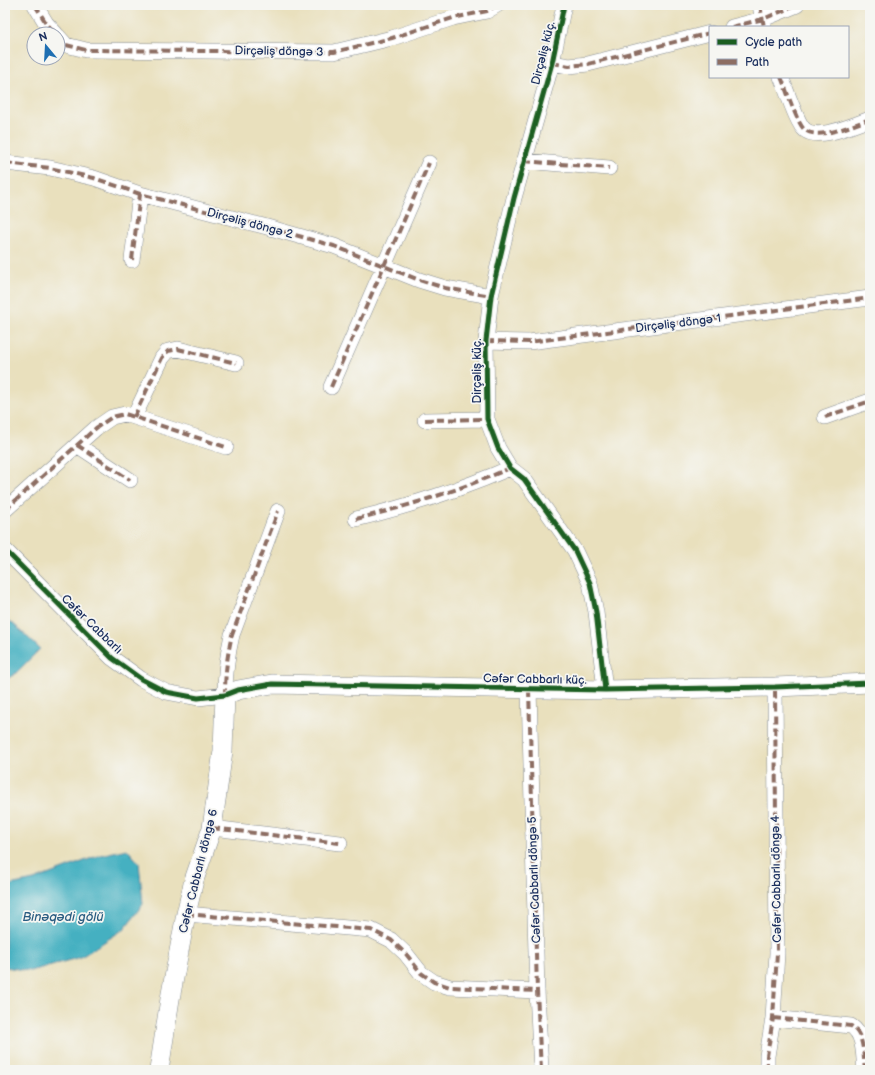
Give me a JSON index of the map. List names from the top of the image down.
{
  "streets": {
    "street": [
      "Dirçəliş döngə 3",
      "Dirçəliş küç.",
      "Dirçəliş döngə 2",
      "Dirçəliş döngə 1",
      "Cəfər Cabbarlı",
      "Cəfər Cabbarlı küç.",
      "Cəfər Cabbarlı döngə 6",
      "Cəfər Cabbarlı döngə 4",
      "Cəfər Cabbarlı döngə 5"
    ]
  },
  "crossings": [
    ["Dirçəliş küç.", "Dirçəliş döngə 2"],
    ["Dirçəliş küç.", "Dirçəliş döngə 1"],
    ["Dirçəliş küç.", "Cəfər Cabbarlı küç."],
    ["Cəfər Cabbarlı", "Cəfər Cabbarlı küç."],
    ["Cəfər Cabbarlı", "Cəfər Cabbarlı döngə 6"],
    ["Cəfər Cabbarlı küç.", "Cəfər Cabbarlı döngə 6"],
    ["Cəfər Cabbarlı küç.", "Cəfər Cabbarlı döngə 4"],
    ["Cəfər Cabbarlı küç.", "Cəfər Cabbarlı döngə 5"]
  ],
  "water": ["Binəqədi gölü"],
  "legend": ["Cycle path", "Path"],
  "north": "top"
}
